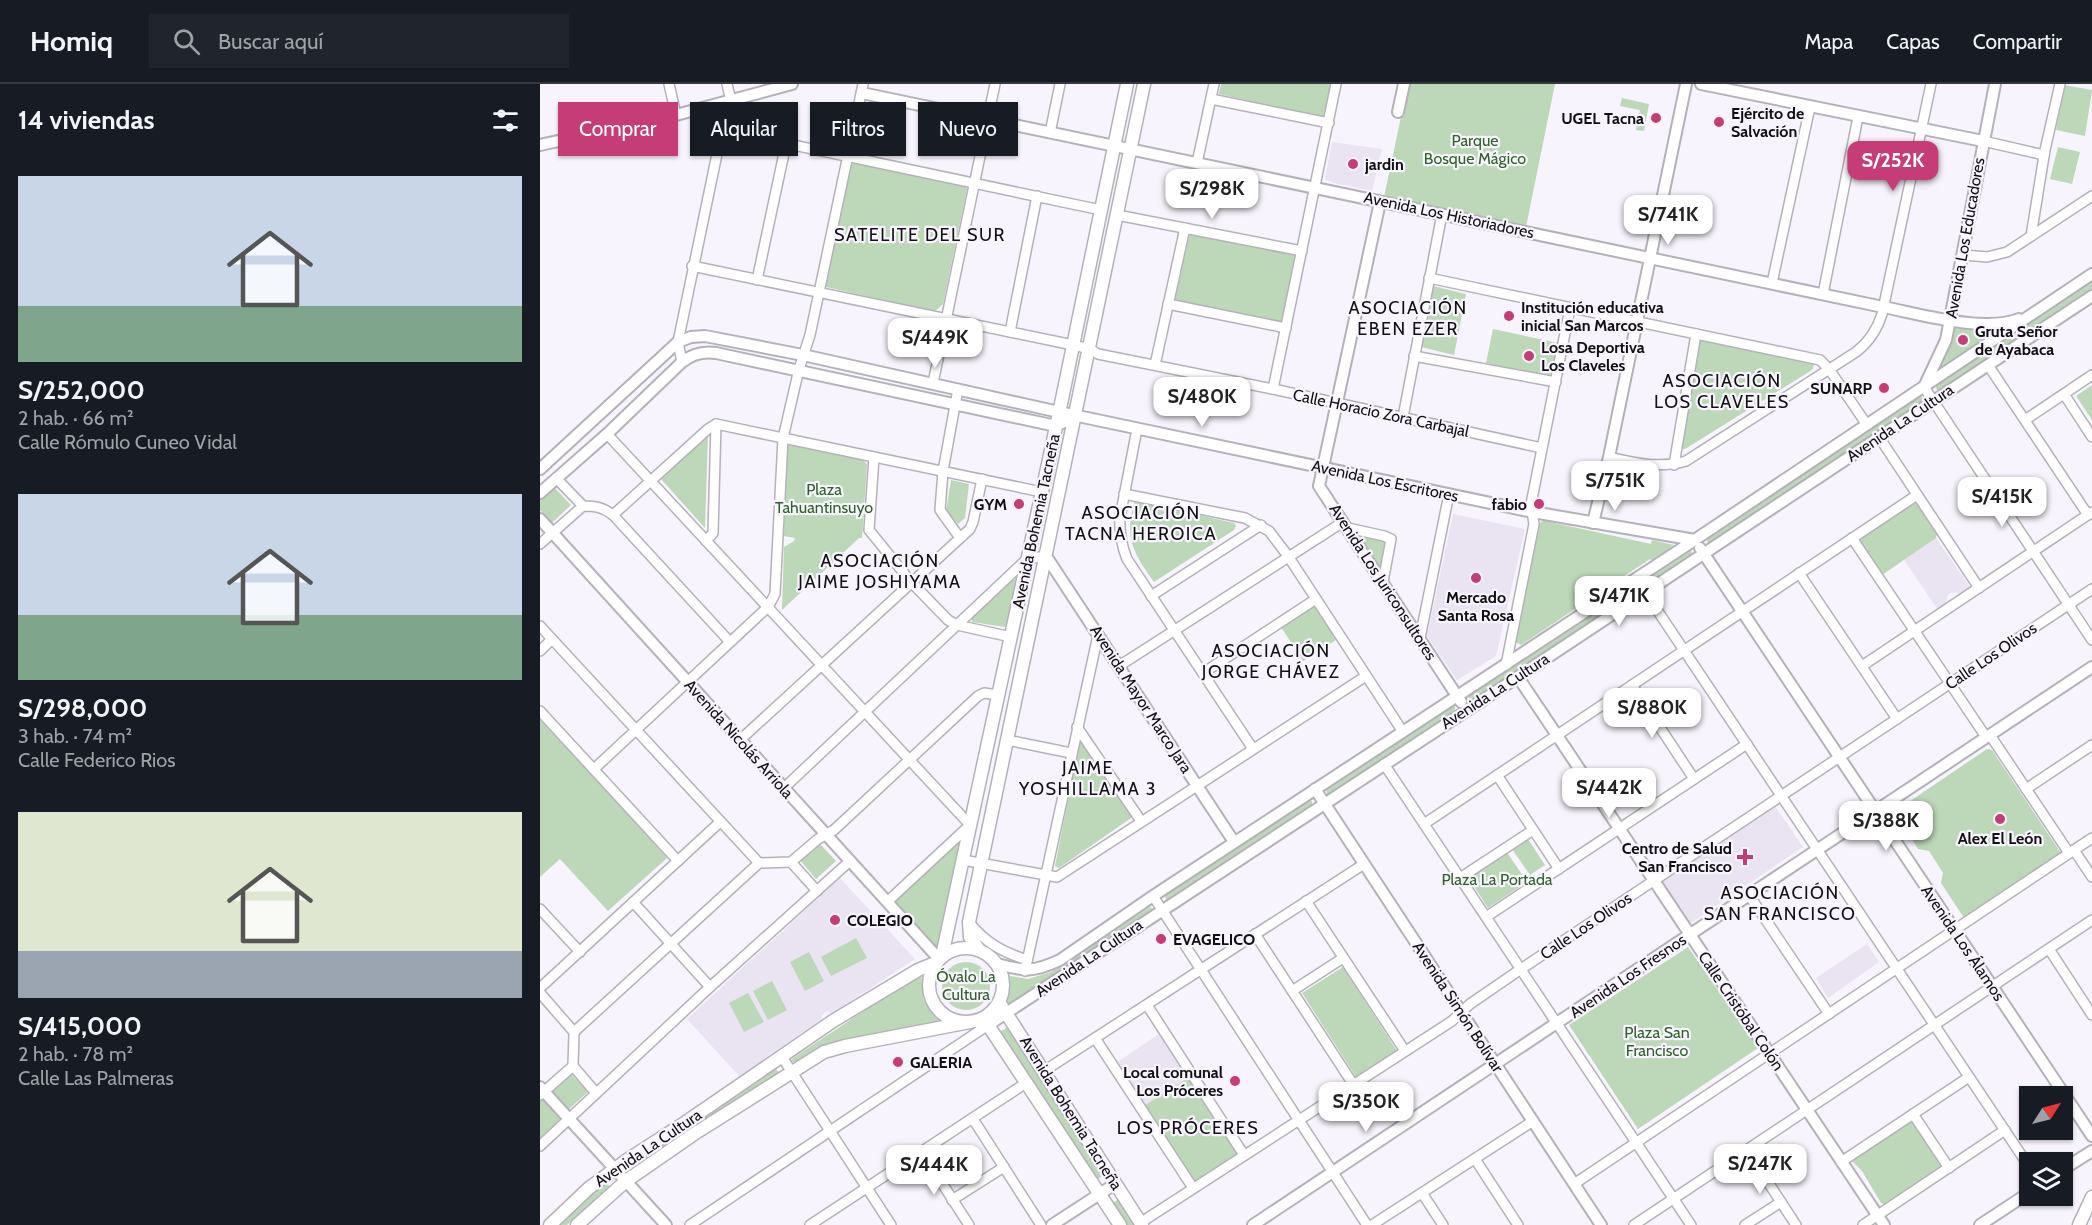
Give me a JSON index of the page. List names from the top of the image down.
{
  "streets": {
    "main road": ["Avenida La Cultura", "Avenida Bohemia Tacneña"],
    "street": [
      "Avenida Los Historiadores",
      "Avenida Los Educadores",
      "Calle Horacio Zora Carbajal",
      "Avenida Los Escritores",
      "Avenida Los Juriconsultores",
      "Calle Los Olivos",
      "Avenida Mayor Marco Jara",
      "Avenida Nicolás Arriola",
      "Avenida Los Álamos",
      "Avenida Los Fresnos",
      "Avenida Simón Bolívar",
      "Calle Cristóbal Colón"
    ]
  },
  "crossings": [
    ["Avenida Los Historiadores", "Avenida Los Educadores"],
    ["Avenida Los Historiadores", "Avenida La Cultura"],
    ["Avenida Los Historiadores", "Avenida Bohemia Tacneña"],
    ["Avenida Los Historiadores", "Avenida Los Juriconsultores"],
    ["Avenida Los Educadores", "Avenida La Cultura"],
    ["Calle Horacio Zora Carbajal", "Avenida Bohemia Tacneña"],
    ["Calle Horacio Zora Carbajal", "Avenida Los Juriconsultores"],
    ["Avenida La Cultura", "Avenida Los Escritores"],
    ["Avenida La Cultura", "Avenida Bohemia Tacneña"],
    ["Avenida La Cultura", "Avenida Los Juriconsultores"],
    ["Avenida La Cultura", "Avenida Mayor Marco Jara"],
    ["Avenida La Cultura", "Avenida Nicolás Arriola"],
    ["Avenida La Cultura", "Avenida Los Álamos"],
    ["Avenida La Cultura", "Avenida Simón Bolívar"],
    ["Avenida La Cultura", "Calle Cristóbal Colón"],
    ["Avenida Los Escritores", "Avenida Bohemia Tacneña"],
    ["Avenida Los Escritores", "Avenida Los Juriconsultores"],
    ["Avenida Los Escritores", "Avenida Los Álamos"],
    ["Avenida Bohemia Tacneña", "Calle Los Olivos"],
    ["Avenida Bohemia Tacneña", "Avenida Mayor Marco Jara"],
    ["Avenida Bohemia Tacneña", "Avenida Nicolás Arriola"],
    ["Calle Los Olivos", "Avenida Los Álamos"],
    ["Calle Los Olivos", "Avenida Simón Bolívar"],
    ["Calle Los Olivos", "Calle Cristóbal Colón"],
    ["Avenida Los Álamos", "Avenida Los Fresnos"],
    ["Avenida Los Fresnos", "Avenida Simón Bolívar"],
    ["Avenida Los Fresnos", "Calle Cristóbal Colón"]
  ],
  "districts": [
    "SATELITE DEL SUR",
    "ASOCIACIÓN EBEN EZER",
    "ASOCIACIÓN LOS CLAVELES",
    "ASOCIACIÓN TACNA HEROICA",
    "ASOCIACIÓN JAIME JOSHIYAMA",
    "ASOCIACIÓN JORGE CHÁVEZ",
    "JAIME YOSHILLAMA 3",
    "ASOCIACIÓN SAN FRANCISCO",
    "LOS PRÓCERES"
  ],
  "parks": [
    "Parque Bosque Mágico",
    "Plaza Tahuantinsuyo",
    "Plaza La Portada",
    "Óvalo La Cultura",
    "Plaza San Francisco"
  ],
  "places": {
    "other": [
      "UGEL Tacna",
      "Ejército de Salvación",
      "jardin",
      "Institución educativa inicial San Marcos",
      "Gruta Señor de Ayabaca",
      "Losa Deportiva Los Claveles",
      "SUNARP",
      "GYM",
      "fabio",
      "Mercado Santa Rosa",
      "Alex El León",
      "COLEGIO",
      "EVAGELICO",
      "GALERIA",
      "Local comunal Los Próceres"
    ],
    "health": ["Centro de Salud San Francisco"]
  },
  "north": "top right",
  "page": {
    "header": "Homiq",
    "search": "Buscar aquí",
    "nav": ["Mapa", "Capas", "Compartir"],
    "heading": "14 viviendas",
    "chip": [
      "Comprar",
      "Alquilar",
      "Filtros",
      "Nuevo"
    ],
    "price": [
      "S/252K",
      "S/298K",
      "S/741K",
      "S/449K",
      "S/480K",
      "S/751K",
      "S/415K",
      "S/471K",
      "S/880K",
      "S/442K",
      "S/388K",
      "S/350K",
      "S/247K",
      "S/444K"
    ],
    "list": [
      {
        "name": "S/252,000",
        "note": "2 hab. · 66 m² · Calle Rómulo Cuneo Vidal"
      },
      {
        "name": "S/298,000",
        "note": "3 hab. · 74 m² · Calle Federico Rios"
      },
      {
        "name": "S/415,000",
        "note": "2 hab. · 78 m² · Calle Las Palmeras"
      }
    ]
  }
}
